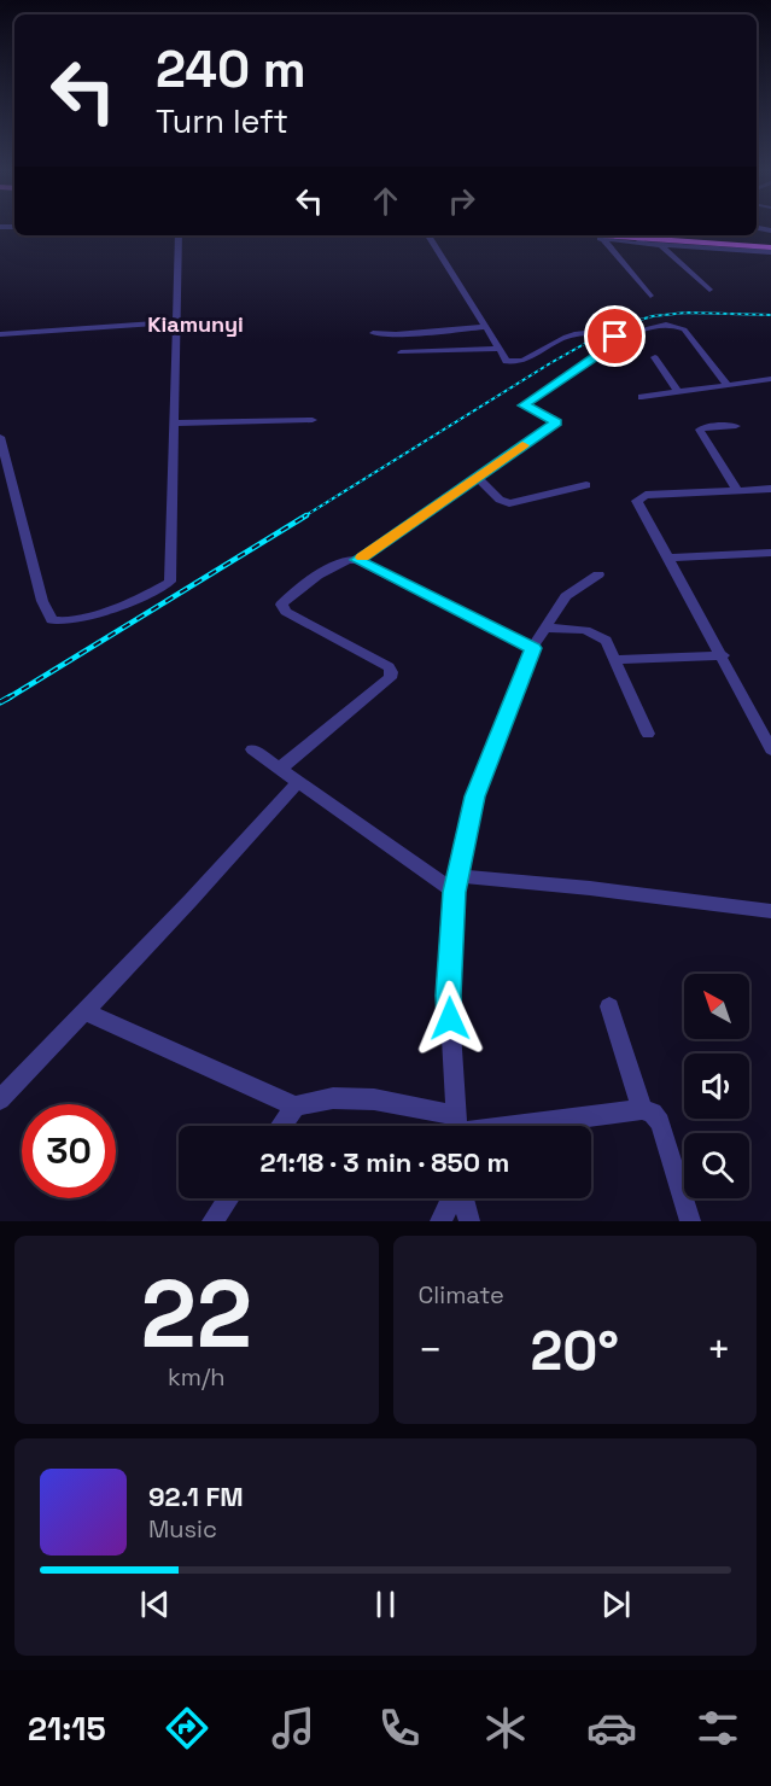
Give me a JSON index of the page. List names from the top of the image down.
{
  "districts": ["Kiamunyi"],
  "north": "top left",
  "page": {
    "turn": ["240 m", "Turn left"],
    "limit": "30",
    "trip": "21:18 · 3 min · 850 m",
    "tile": [
      ["22", "km/h"],
      "Climate"
    ],
    "heat": ["−", "20°", "+"],
    "song": ["92.1 FM", "Music"],
    "tabs": "21:15"
  }
}
